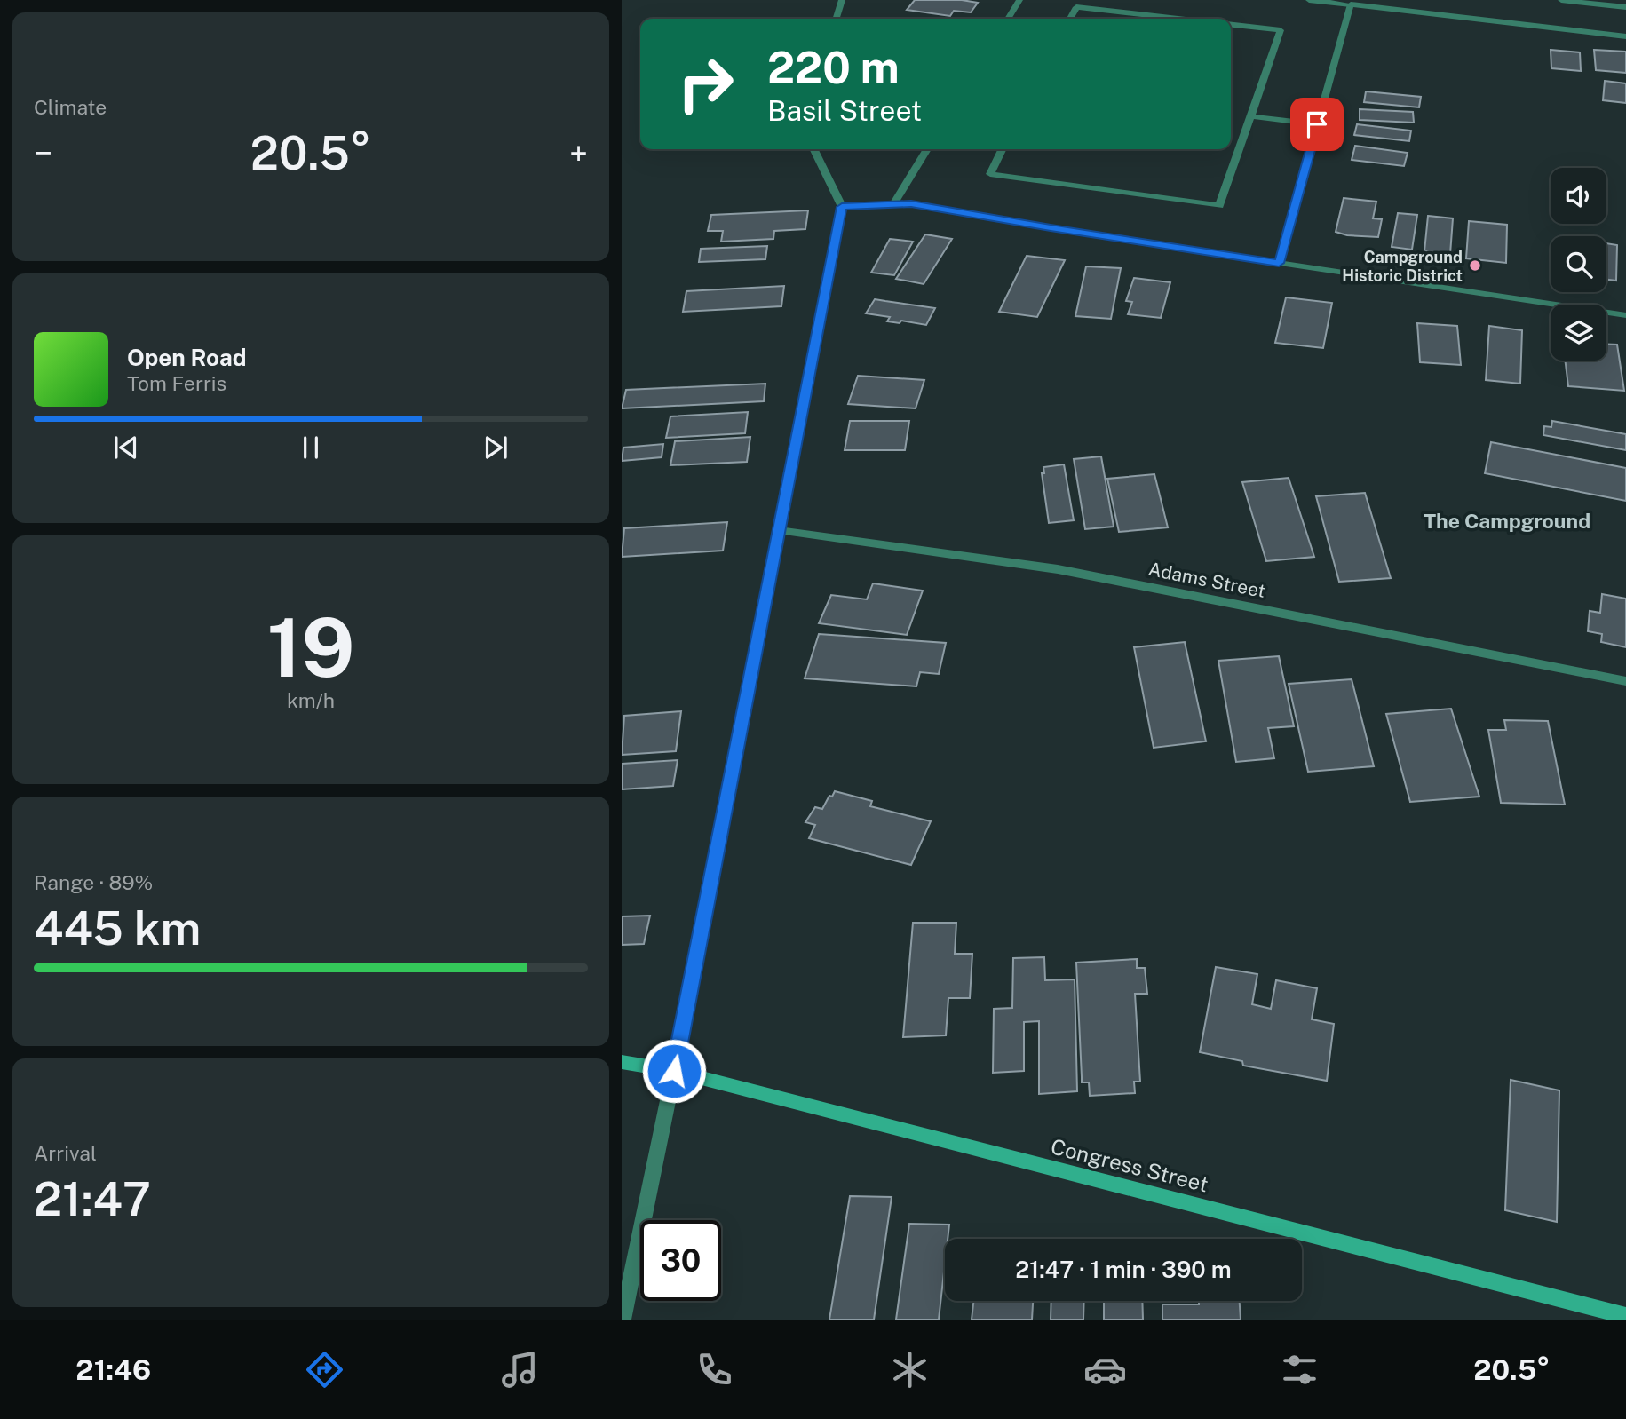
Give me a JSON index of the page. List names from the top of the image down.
{
  "streets": {
    "street": ["Adams Street", "Congress Street"]
  },
  "districts": ["The Campground"],
  "places": ["Campground Historic District"],
  "page": {
    "tile": [
      "Climate",
      ["19", "km/h"],
      ["Range · 89%", "445 km"],
      ["Arrival", "21:47"]
    ],
    "turn": ["220 m", "Basil Street"],
    "heat": ["−", "20.5°", "+"],
    "song": ["Open Road", "Tom Ferris"],
    "limit": "30",
    "trip": "21:47 · 1 min · 390 m",
    "tabs": ["21:46", "20.5°"]
  }
}
